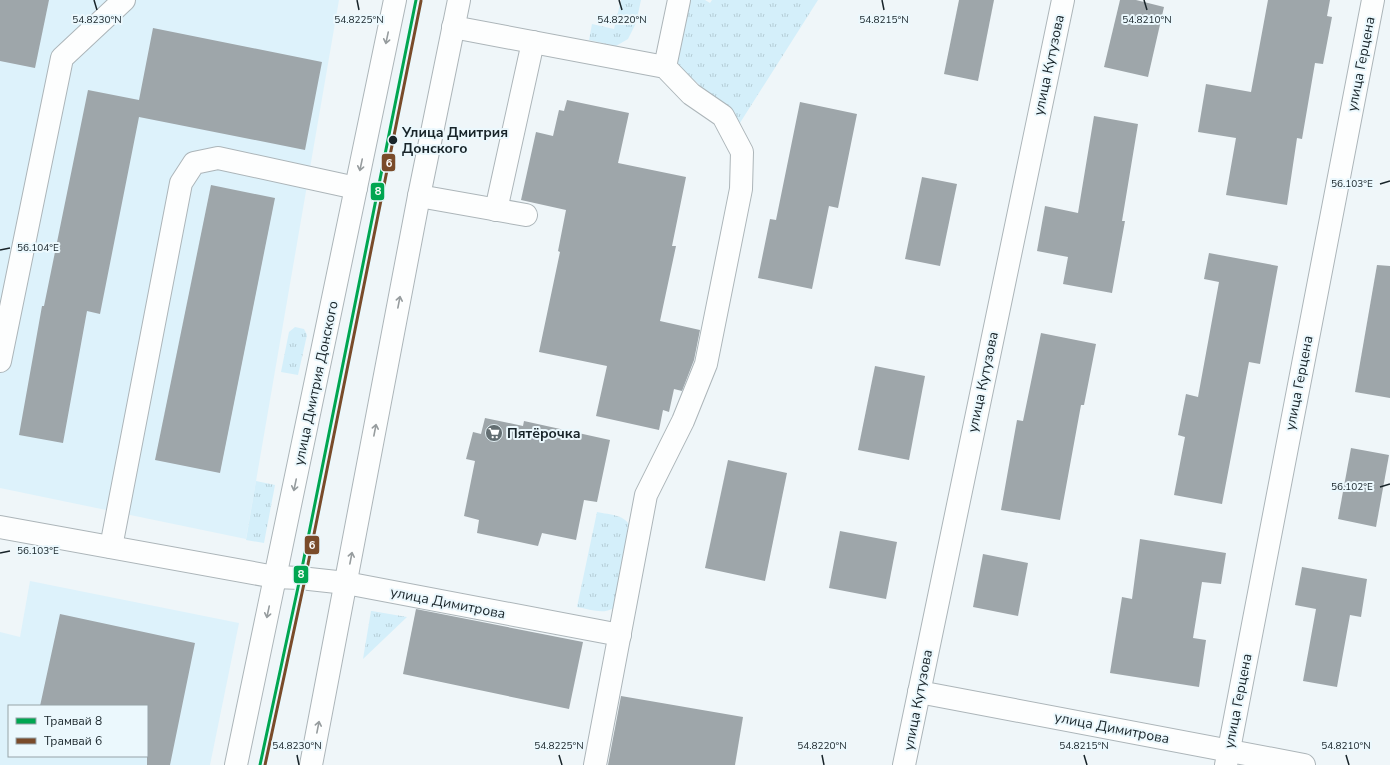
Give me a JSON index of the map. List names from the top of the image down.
{
  "streets": {
    "street": [
      "улица Герцена",
      "улица Кутузова",
      "улица Дмитрия Донского",
      "улица Димитрова"
    ]
  },
  "crossings": [
    ["улица Герцена", "улица Димитрова"],
    ["улица Кутузова", "улица Димитрова"],
    ["улица Дмитрия Донского", "улица Димитрова"]
  ],
  "places": {
    "other": ["Улица Дмитрия Донского"],
    "supermarket": ["Пятёрочка"]
  },
  "lines": ["tram line 8", "tram line 6"],
  "legend": ["Трамвай 8", "Трамвай 6"],
  "coordinates": [
    "54.8220°N",
    "54.8215°N",
    "54.8230°N",
    "54.8225°N",
    "54.8210°N",
    "56.103°E",
    "56.104°E",
    "56.102°E"
  ]
}
